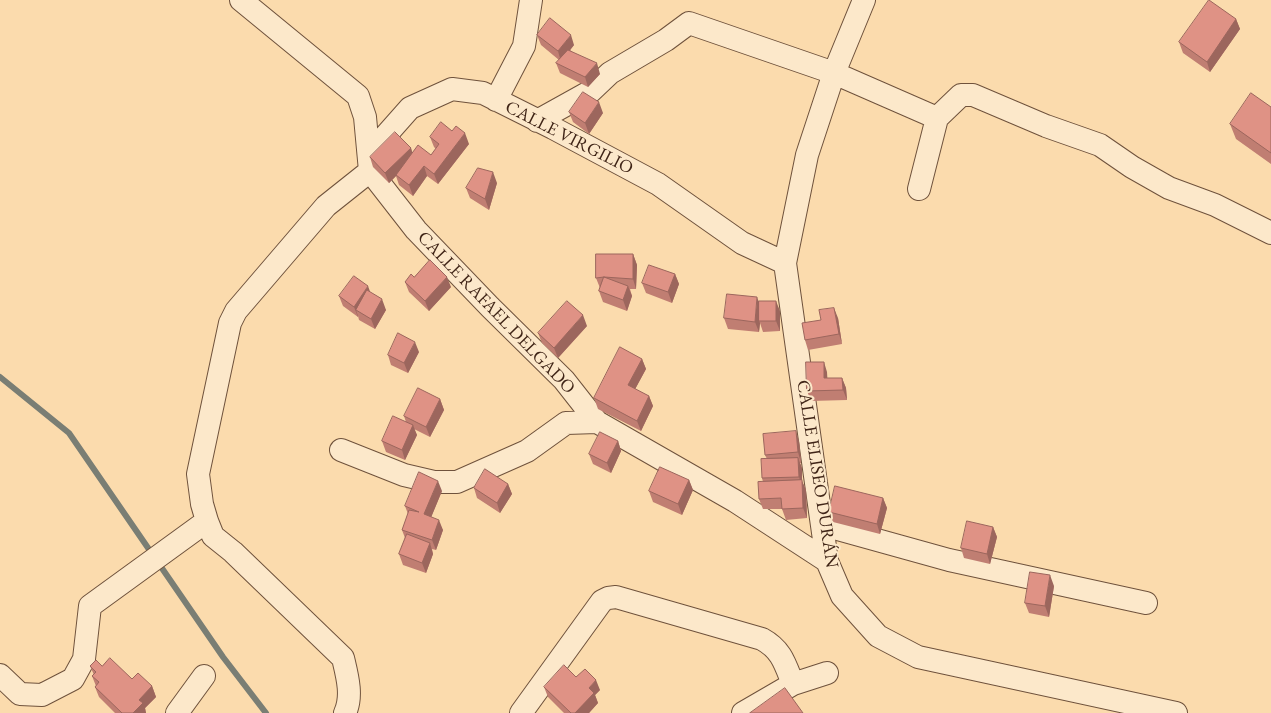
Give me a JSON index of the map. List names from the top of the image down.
{
  "streets": {
    "street": ["CALLE VIRGILIO", "CALLE RAFAEL DELGADO", "CALLE ELISEO DURÁN"]
  },
  "crossings": [
    ["CALLE VIRGILIO", "CALLE RAFAEL DELGADO"],
    ["CALLE VIRGILIO", "CALLE ELISEO DURÁN"],
    ["CALLE RAFAEL DELGADO", "CALLE ELISEO DURÁN"]
  ]
}
